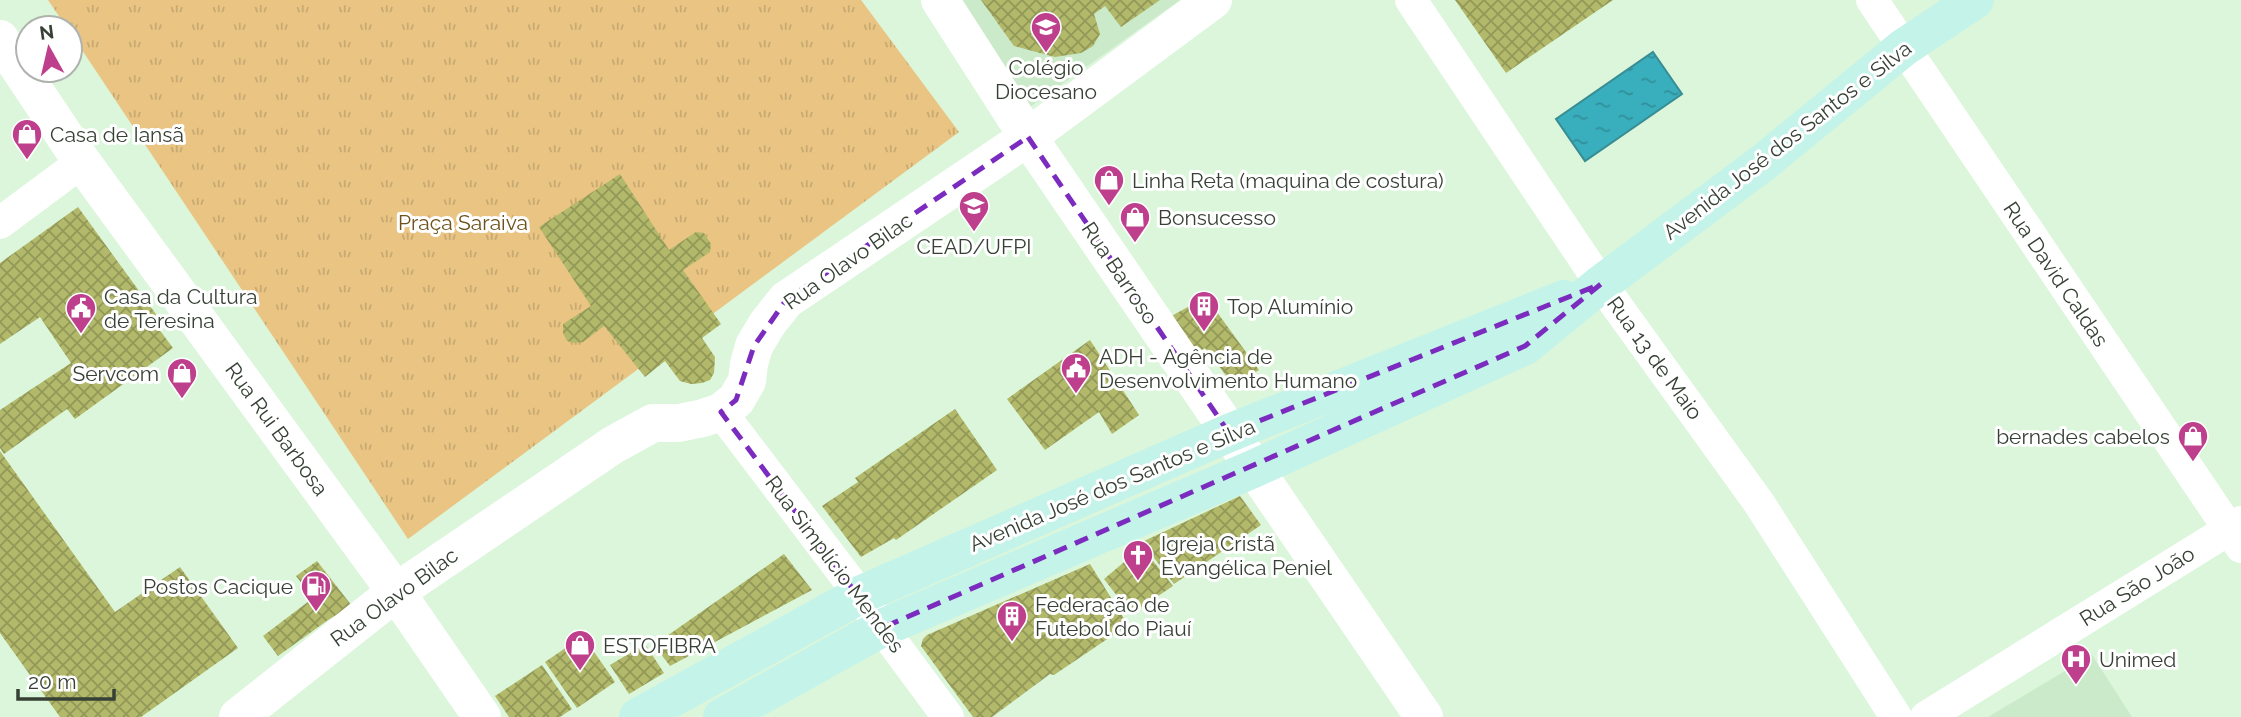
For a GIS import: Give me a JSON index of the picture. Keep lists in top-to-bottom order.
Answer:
{
  "streets": {
    "main road": ["Avenida José dos Santos e Silva"],
    "street": [
      "Rua Olavo Bilac",
      "Rua Barroso",
      "Rua David Caldas",
      "Rua 13 de Maio",
      "Rua Rui Barbosa",
      "Rua Simplício Mendes",
      "Rua São João"
    ]
  },
  "crossings": [
    ["Avenida José dos Santos e Silva", "Rua Barroso"],
    ["Avenida José dos Santos e Silva", "Rua David Caldas"],
    ["Avenida José dos Santos e Silva", "Rua 13 de Maio"],
    ["Avenida José dos Santos e Silva", "Rua Simplício Mendes"],
    ["Rua Olavo Bilac", "Rua Barroso"],
    ["Rua Olavo Bilac", "Rua Rui Barbosa"],
    ["Rua Olavo Bilac", "Rua Simplício Mendes"],
    ["Rua David Caldas", "Rua São João"]
  ],
  "parks": ["Praça Saraiva"],
  "places": {
    "school or university": ["Colégio Diocesano", "CEAD/UFPI"],
    "shop": [
      "Casa de Iansã",
      "Linha Reta (maquina de costura)",
      "Bonsucesso",
      "Servcom",
      "bernades cabelos",
      "ESTOFIBRA"
    ],
    "building": ["Top Alumínio", "Federação de Futebol do Piauí"],
    "public building": ["Casa da Cultura de Teresina", "ADH - Agência de Desenvolvimento Humano"],
    "church": ["Igreja Cristã Evangélica Peniel"],
    "fuel station": ["Postos Cacique"],
    "hospital": ["Unimed"]
  },
  "scale_bar": "20 m",
  "north": "top"
}
